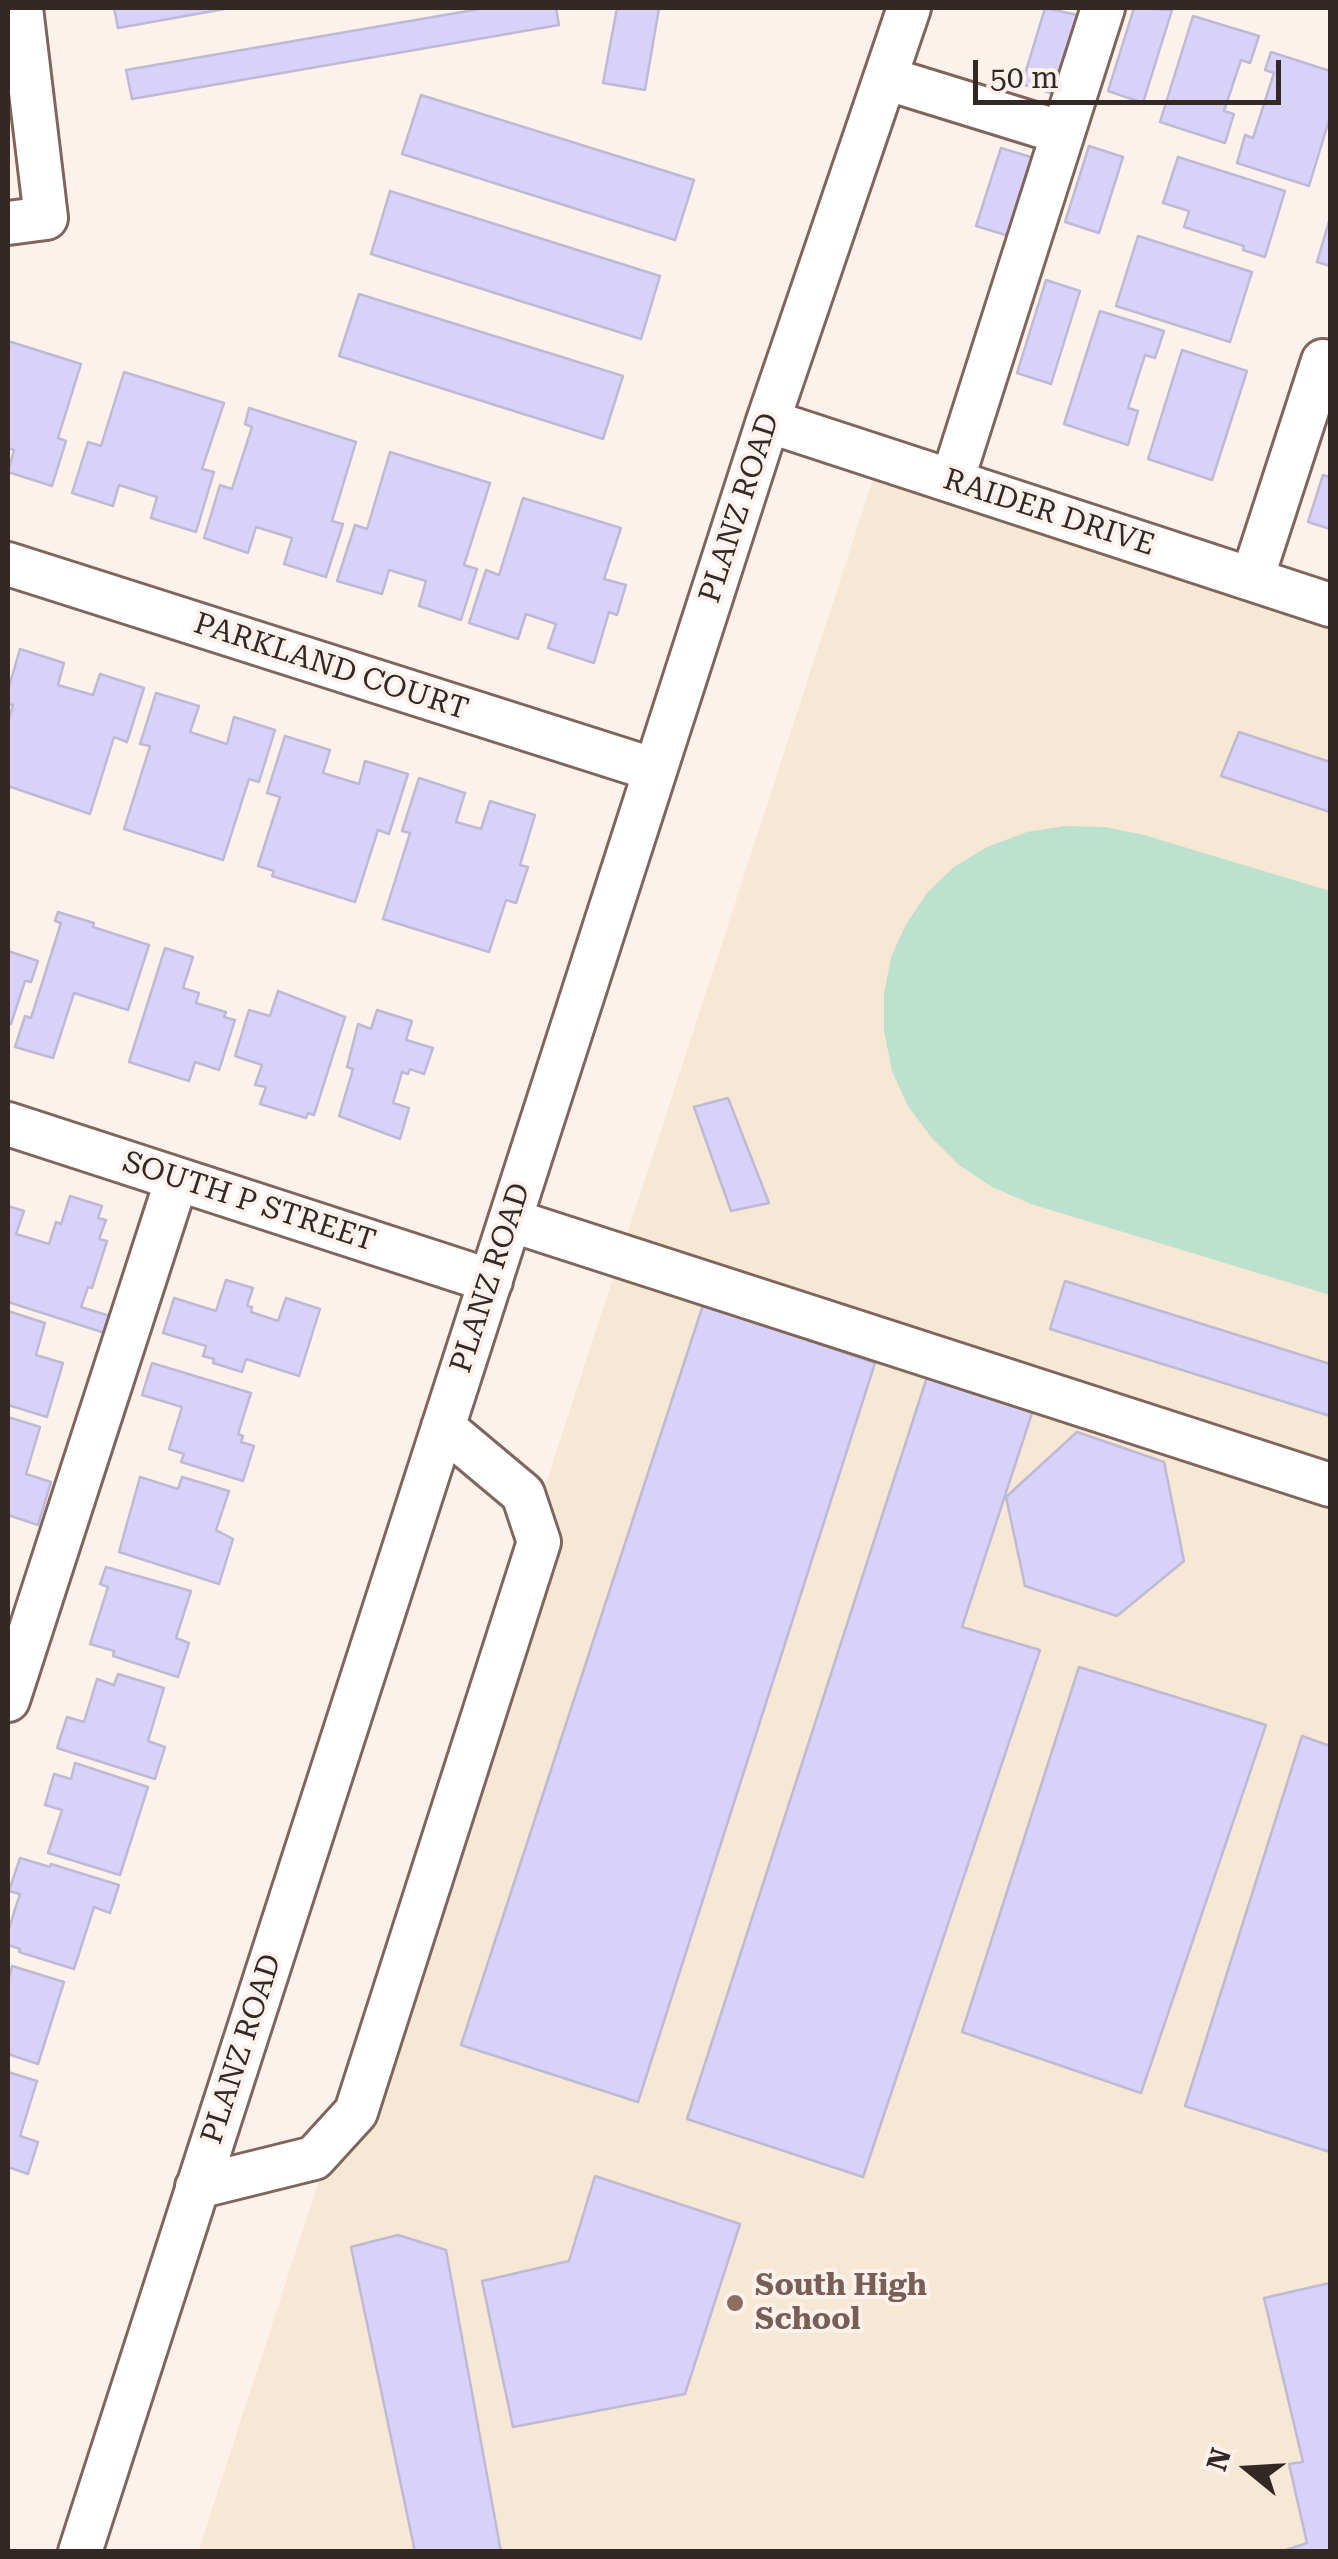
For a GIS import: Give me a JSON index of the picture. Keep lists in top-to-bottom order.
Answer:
{
  "streets": {
    "street": [
      "PLANZ ROAD",
      "RAIDER DRIVE",
      "PARKLAND COURT",
      "SOUTH P STREET"
    ]
  },
  "crossings": [
    ["PLANZ ROAD", "RAIDER DRIVE"],
    ["PLANZ ROAD", "PARKLAND COURT"],
    ["PLANZ ROAD", "SOUTH P STREET"]
  ],
  "places": ["South High School"],
  "scale_bar": "50 m",
  "north": "left"
}
